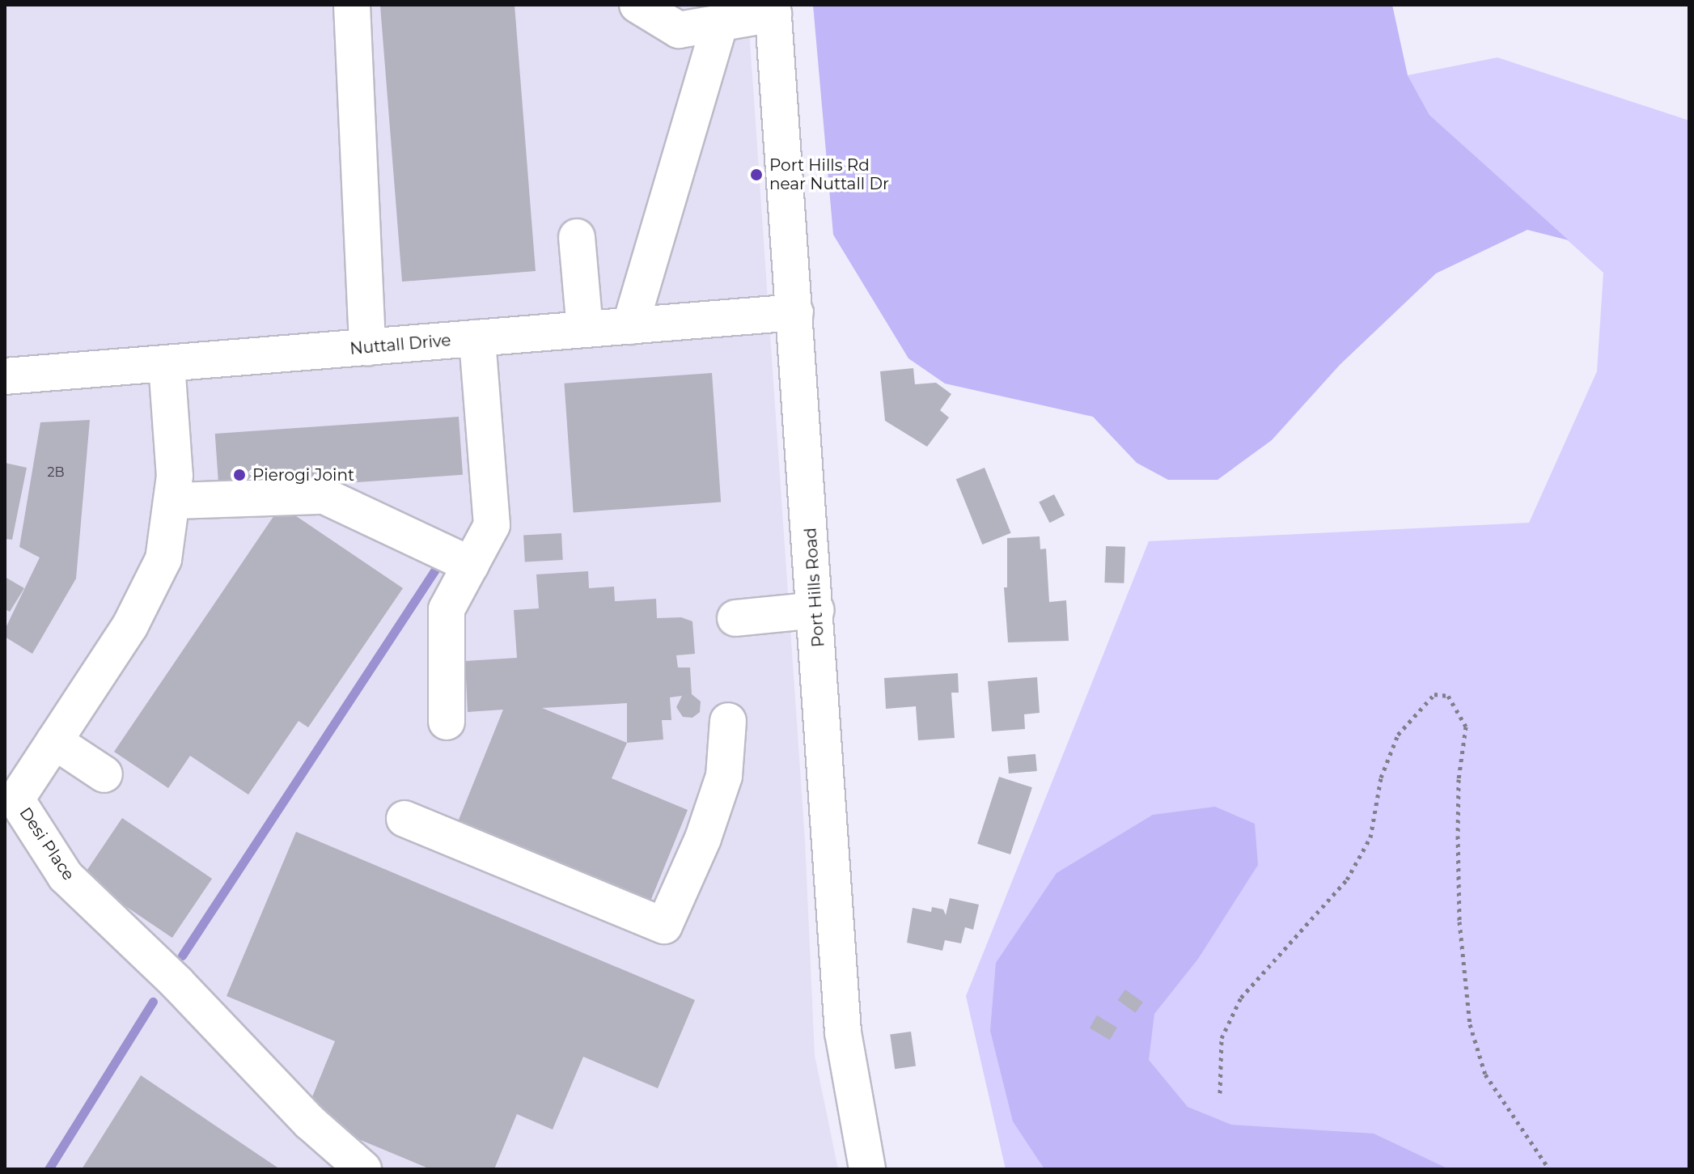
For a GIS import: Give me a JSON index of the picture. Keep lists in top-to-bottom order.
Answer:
{
  "streets": {
    "main road": ["Nuttall Drive", "Port Hills Road", "Desi Place"]
  },
  "crossings": [
    ["Nuttall Drive", "Port Hills Road"],
    ["Nuttall Drive", "Desi Place"]
  ],
  "places": ["Port Hills Rd near Nuttall Dr", "Pierogi Joint"],
  "house_numbers": ["2B"]
}
